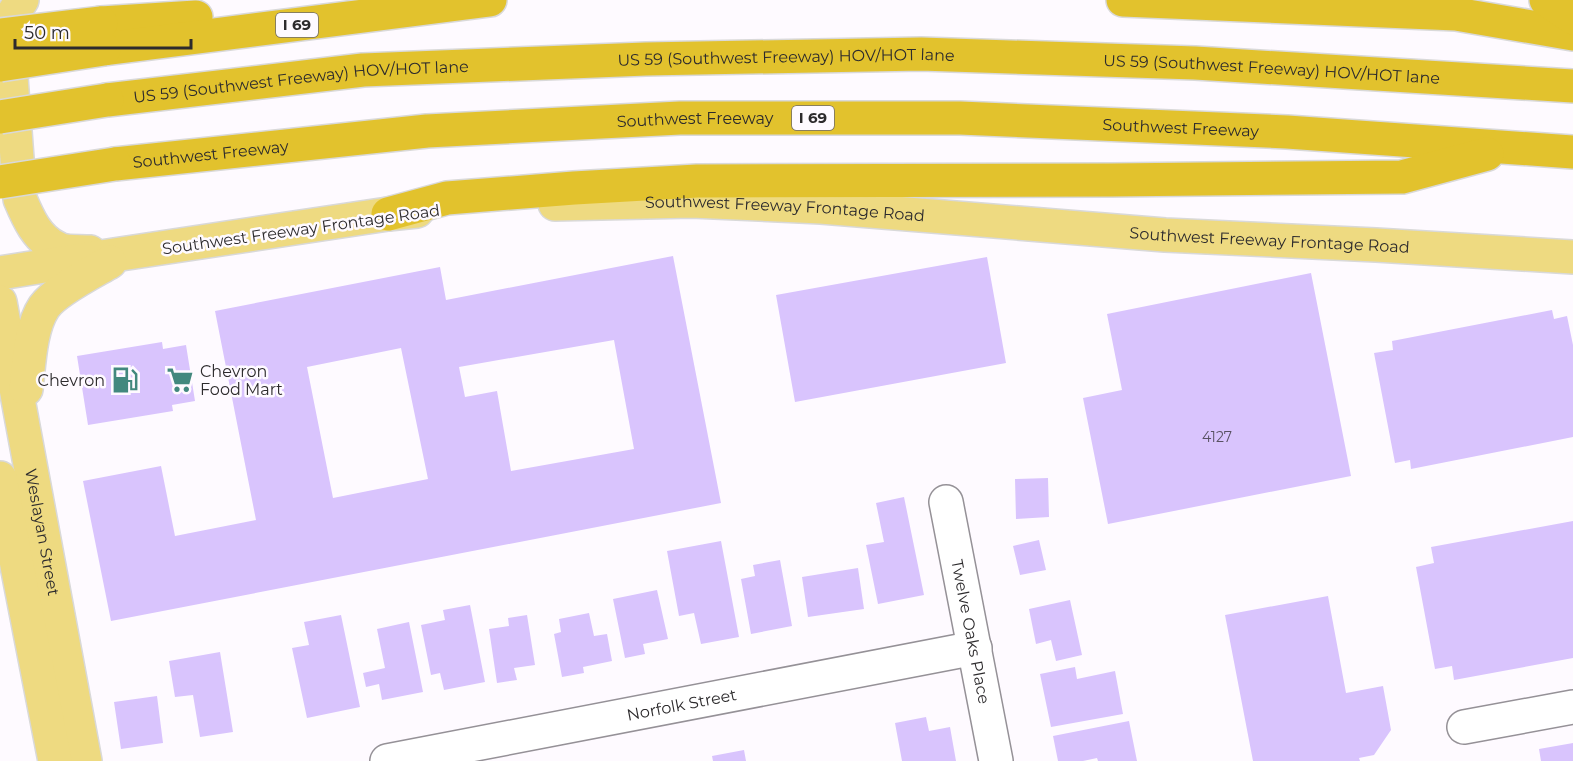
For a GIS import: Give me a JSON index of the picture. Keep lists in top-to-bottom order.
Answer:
{
  "streets": {
    "highway": ["I 69", "US 59 (Southwest Freeway) HOV/HOT lane", "Southwest Freeway"],
    "main road": ["Southwest Freeway Frontage Road", "Weslayan Street"],
    "street": ["Twelve Oaks Place", "Norfolk Street"]
  },
  "crossings": [
    ["Twelve Oaks Place", "Norfolk Street"]
  ],
  "places": {
    "fuel station": ["Chevron"],
    "supermarket": ["Chevron Food Mart"]
  },
  "house_numbers": ["4127"],
  "scale_bar": "50 m"
}
